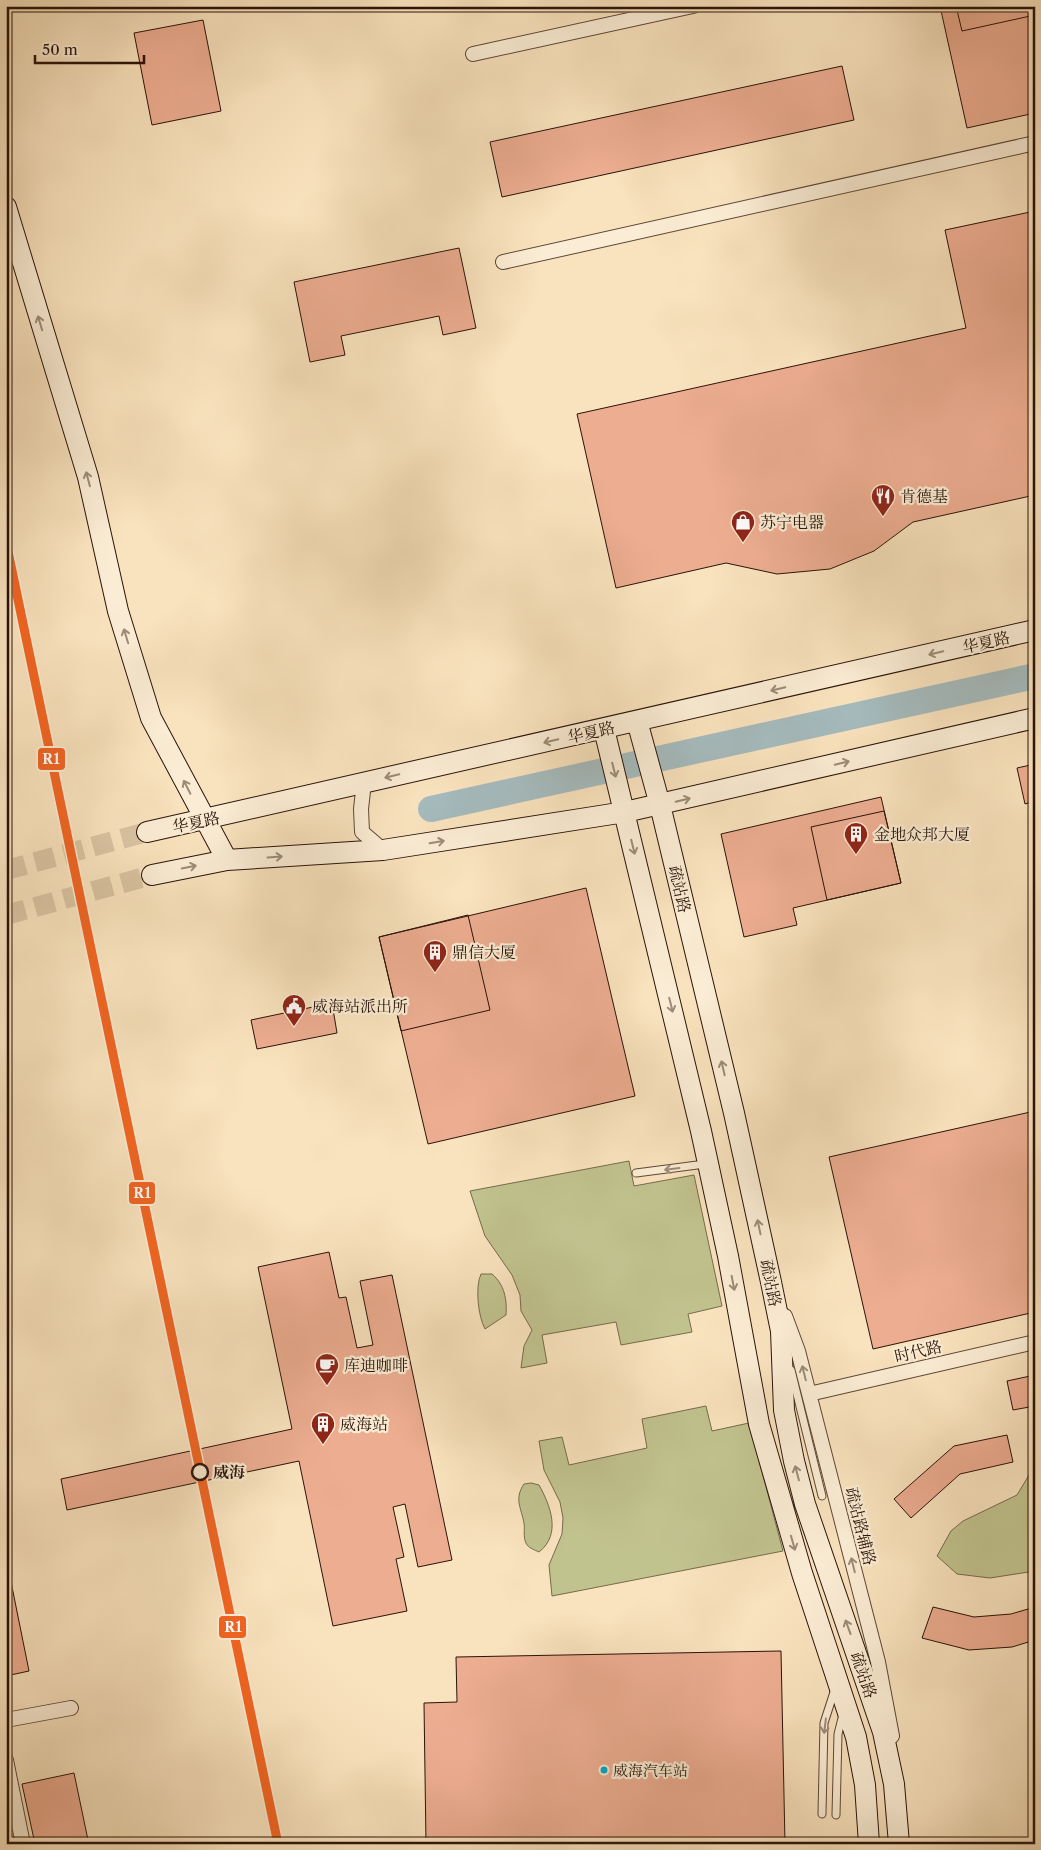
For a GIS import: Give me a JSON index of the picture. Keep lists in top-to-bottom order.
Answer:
{
  "streets": {
    "main road": ["华夏路", "疏站路"],
    "street": ["时代路", "疏站路辅路"]
  },
  "crossings": [
    ["华夏路", "疏站路"],
    ["疏站路", "疏站路辅路"],
    ["时代路", "疏站路辅路"]
  ],
  "one_way": ["疏站路辅路"],
  "places": {
    "restaurant": ["肯德基"],
    "shop": ["苏宁电器"],
    "building": ["金地众邦大厦", "鼎信大厦", "威海站"],
    "public building": ["威海站派出所"],
    "cafe": ["库迪咖啡"],
    "other": ["威海", "威海汽车站"]
  },
  "lines": ["transit line R1"],
  "scale_bar": "50 m"
}
